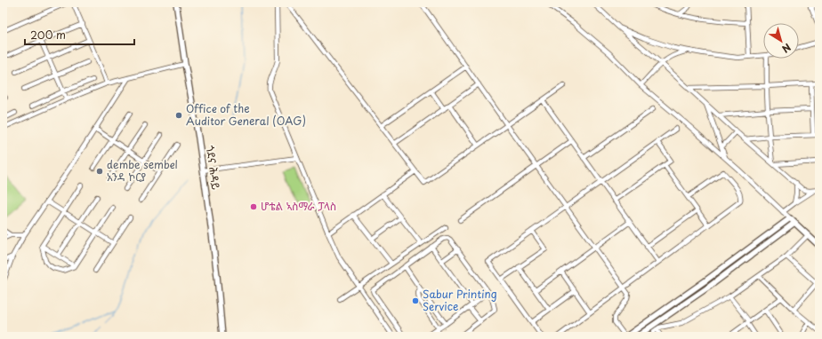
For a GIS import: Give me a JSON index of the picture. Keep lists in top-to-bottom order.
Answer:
{
  "streets": {
    "main road": ["ጎደና ሕዳይ"]
  },
  "places": [
    "Office of the Auditor General (OAG)",
    "dembe sembel አንዳ ኮርያ",
    "ሆቴል ኣስማራ ፓላስ",
    "Sabur Printing Service"
  ],
  "scale_bar": "200 m",
  "north": "bottom right"
}
